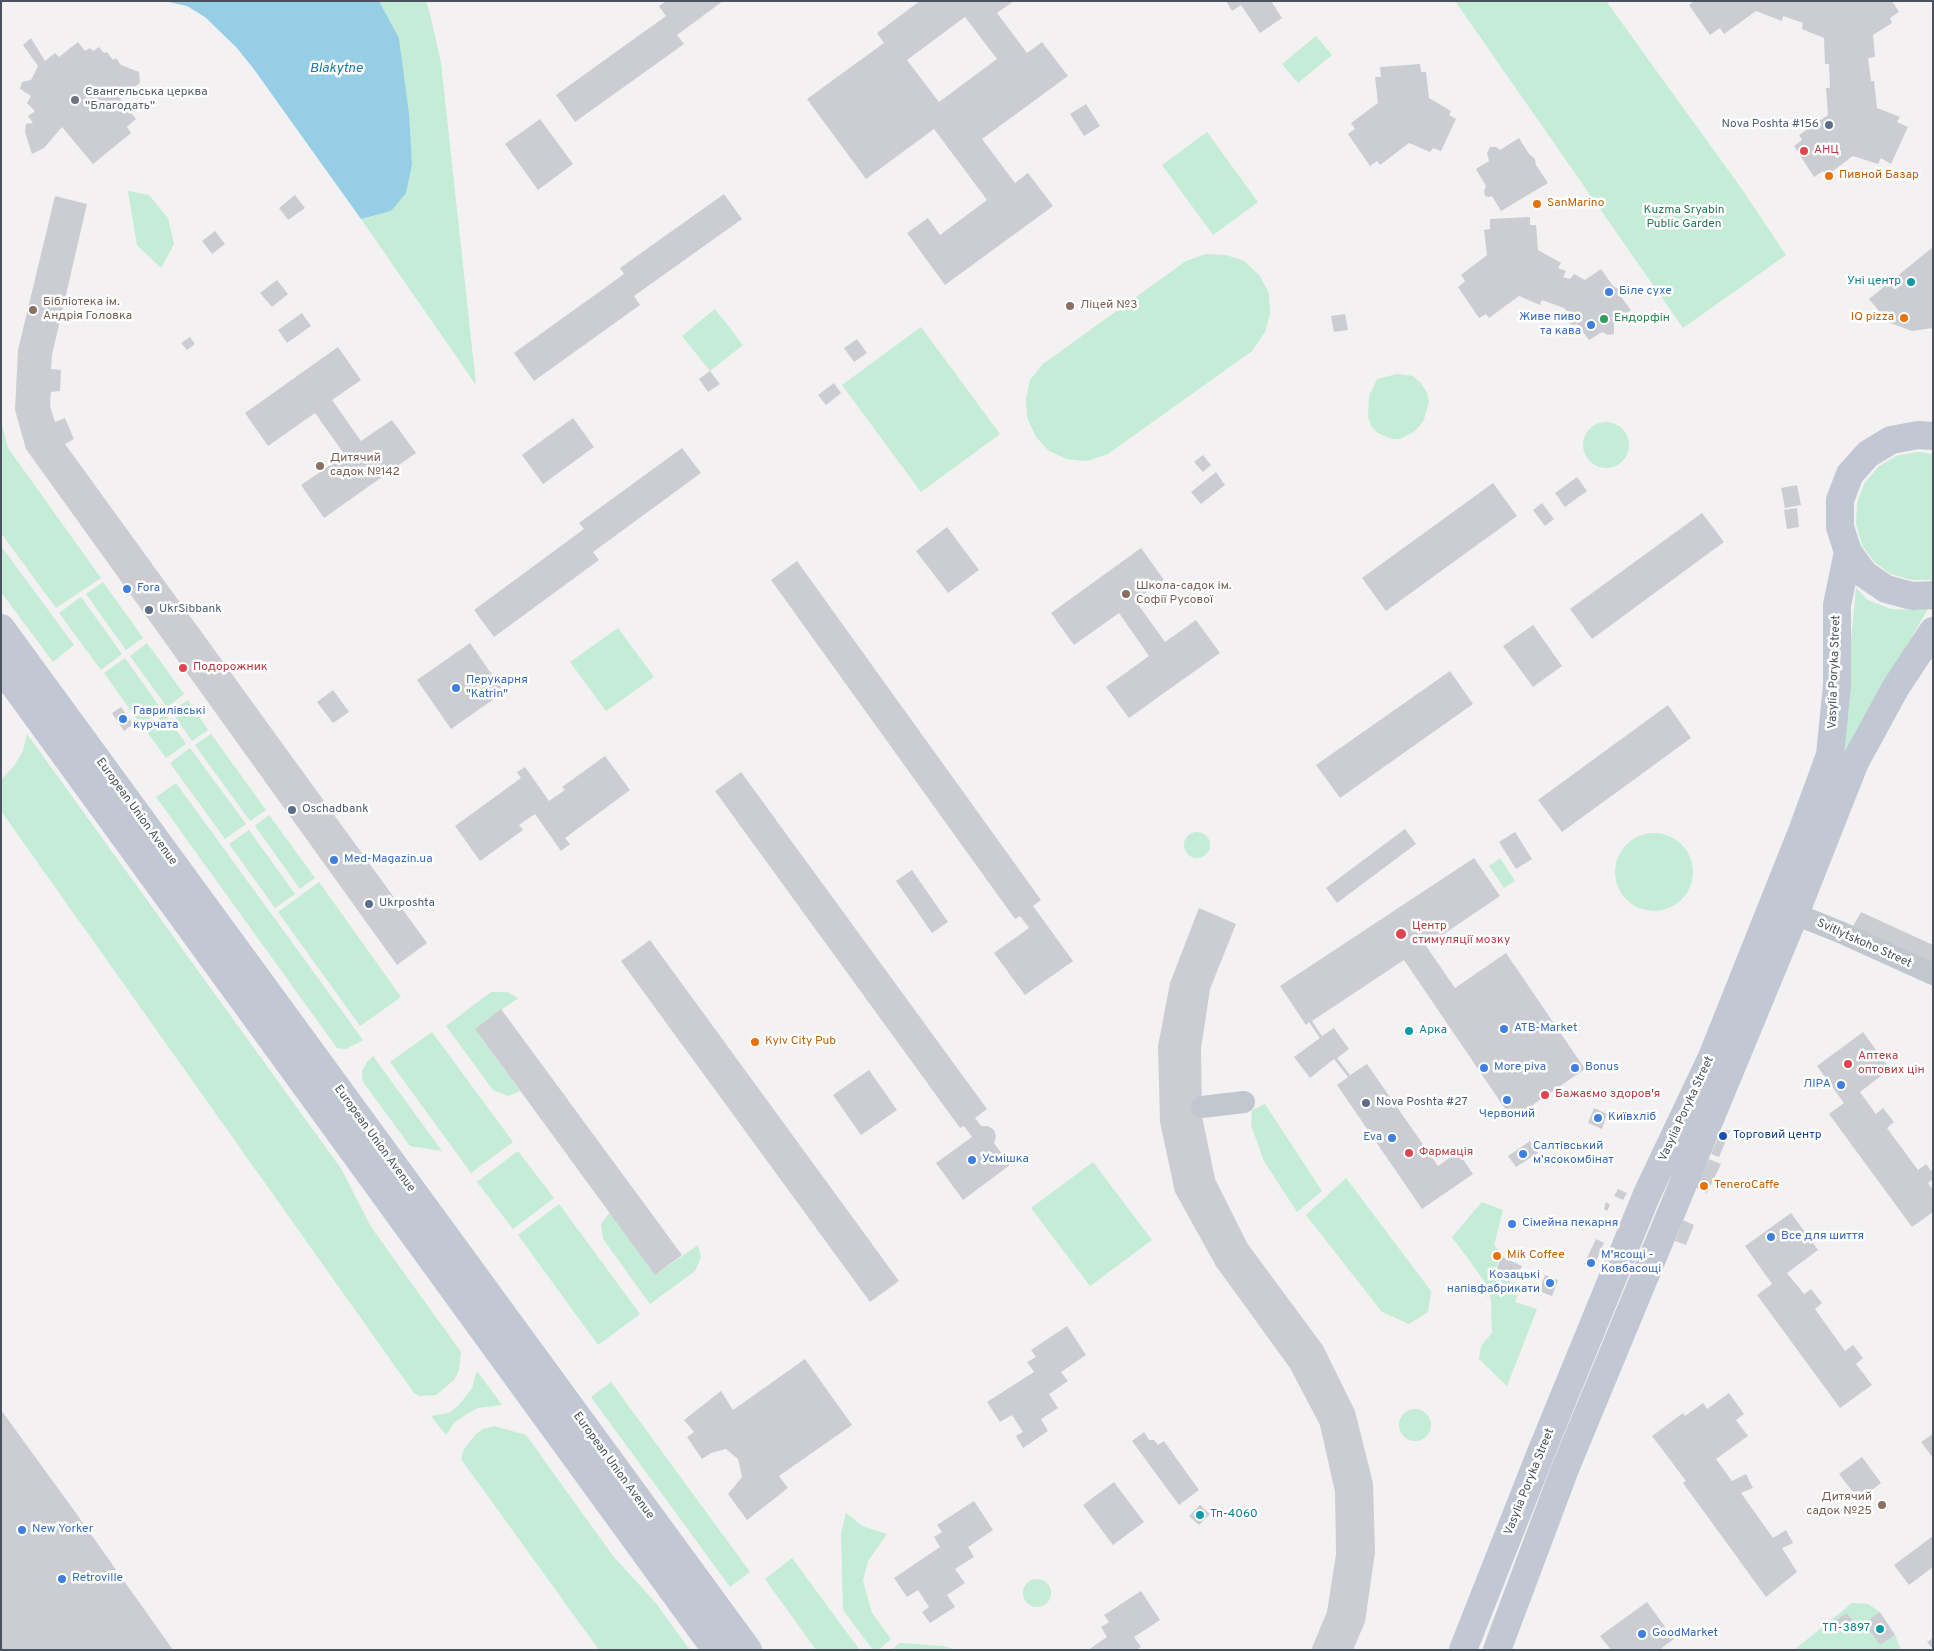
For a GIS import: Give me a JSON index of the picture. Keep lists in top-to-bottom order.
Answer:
{
  "streets": {
    "street": ["Vasylia Poryka Street", "European Union Avenue", "Svitlytskoho Street"]
  },
  "crossings": [
    ["Vasylia Poryka Street", "Svitlytskoho Street"]
  ],
  "water": ["Blakytne"],
  "parks": ["Kuzma Sryabin Public Garden"],
  "places": [
    "Євангельська церква ''Благодать''",
    "Nova Poshta #156",
    "АНЦ",
    "Пивной Базар",
    "SanMarino",
    "Уні центр",
    "Біле сухе",
    "Ліцей №3",
    "Бібліотека ім. Андрія Головка",
    "IQ pizza",
    "Ендорфін",
    "Живе пиво та кава",
    "Дитячий садок №142",
    "Fora",
    "Школа-садок ім. Софії Русової",
    "UkrSibbank",
    "Подорожник",
    "Перукарня \"Katrin\"",
    "Гаврилівські курчата",
    "Oschadbank",
    "Med-Magazin.ua",
    "Ukrposhta",
    "Центр стимуляції мозку",
    "ATB-Market",
    "Арка",
    "Kyiv City Pub",
    "Аптека оптових цін",
    "More piva",
    "Bonus",
    "ЛІРА",
    "Бажаємо здоров'я",
    "Червоний",
    "Nova Poshta #27",
    "Київхліб",
    "Торговий центр",
    "Eva",
    "Фармація",
    "Салтівський м’ясокомбінат",
    "Усмішка",
    "TeneroCaffe",
    "Сімейна пекарня",
    "Все для шиття",
    "Mik Coffee",
    "М'ясощі - Ковбасощі",
    "Козацькі напівфабрикати",
    "Дитячий садок №25",
    "Тп-4060",
    "New Yorker",
    "Retroville",
    "ТП-3897",
    "GoodMarket"
  ]
}
